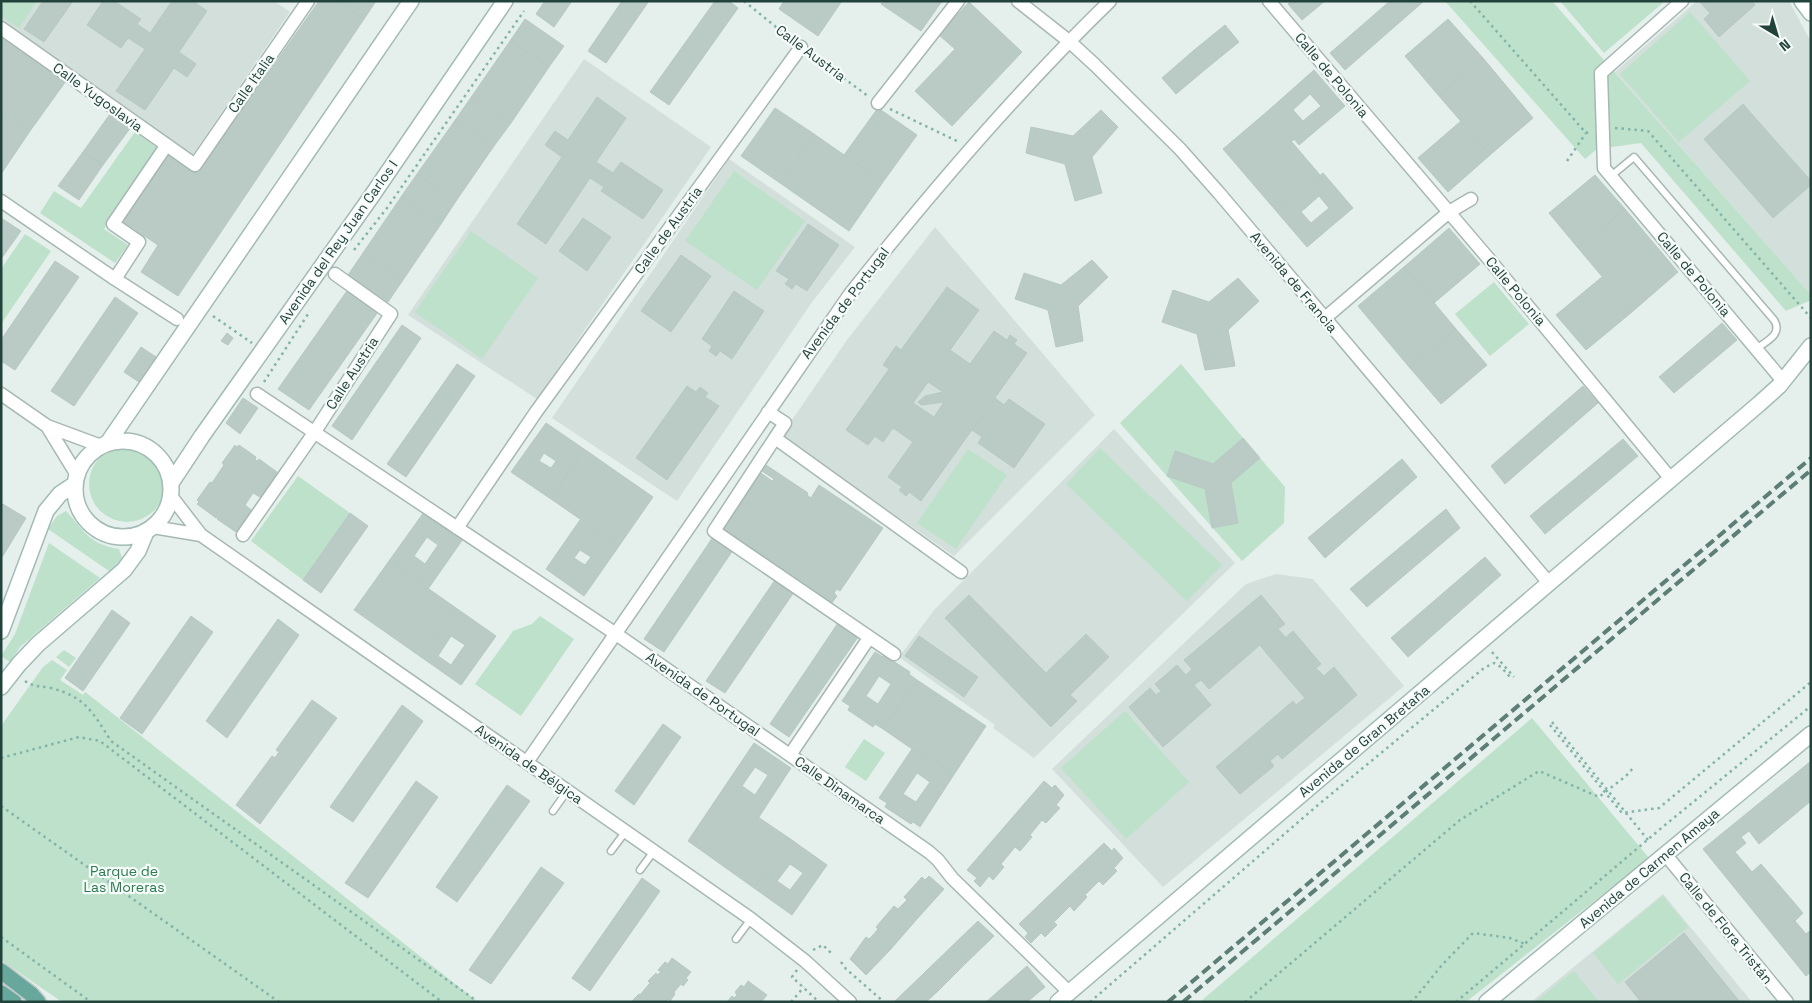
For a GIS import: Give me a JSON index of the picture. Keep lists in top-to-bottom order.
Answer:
{
  "streets": {
    "main road": ["Avenida del Rey Juan Carlos I", "Avenida de Gran Bretaña", "Avenida de Carmen Amaya"],
    "street": [
      "Calle Austria",
      "Calle de Polonia",
      "Calle Italia",
      "Calle Yugoslavia",
      "Calle de Austria",
      "Avenida de Francia",
      "Calle Polonia",
      "Avenida de Portugal",
      "Avenida de Bélgica",
      "Calle Dinamarca",
      "Calle de Flora Tristán"
    ]
  },
  "crossings": [
    ["Calle Austria", "Calle de Austria"],
    ["Calle Austria", "Avenida de Portugal"],
    ["Calle de Polonia", "Calle Polonia"],
    ["Calle de Polonia", "Avenida de Gran Bretaña"],
    ["Calle Italia", "Calle Yugoslavia"],
    ["Avenida de Francia", "Avenida de Portugal"],
    ["Avenida de Francia", "Avenida de Gran Bretaña"],
    ["Calle Polonia", "Avenida de Gran Bretaña"],
    ["Avenida de Portugal", "Avenida de Bélgica"],
    ["Avenida de Portugal", "Calle Dinamarca"],
    ["Avenida de Gran Bretaña", "Calle Dinamarca"],
    ["Avenida de Carmen Amaya", "Calle de Flora Tristán"]
  ],
  "parks": ["Parque de Las Moreras"],
  "north": "bottom right"
}
